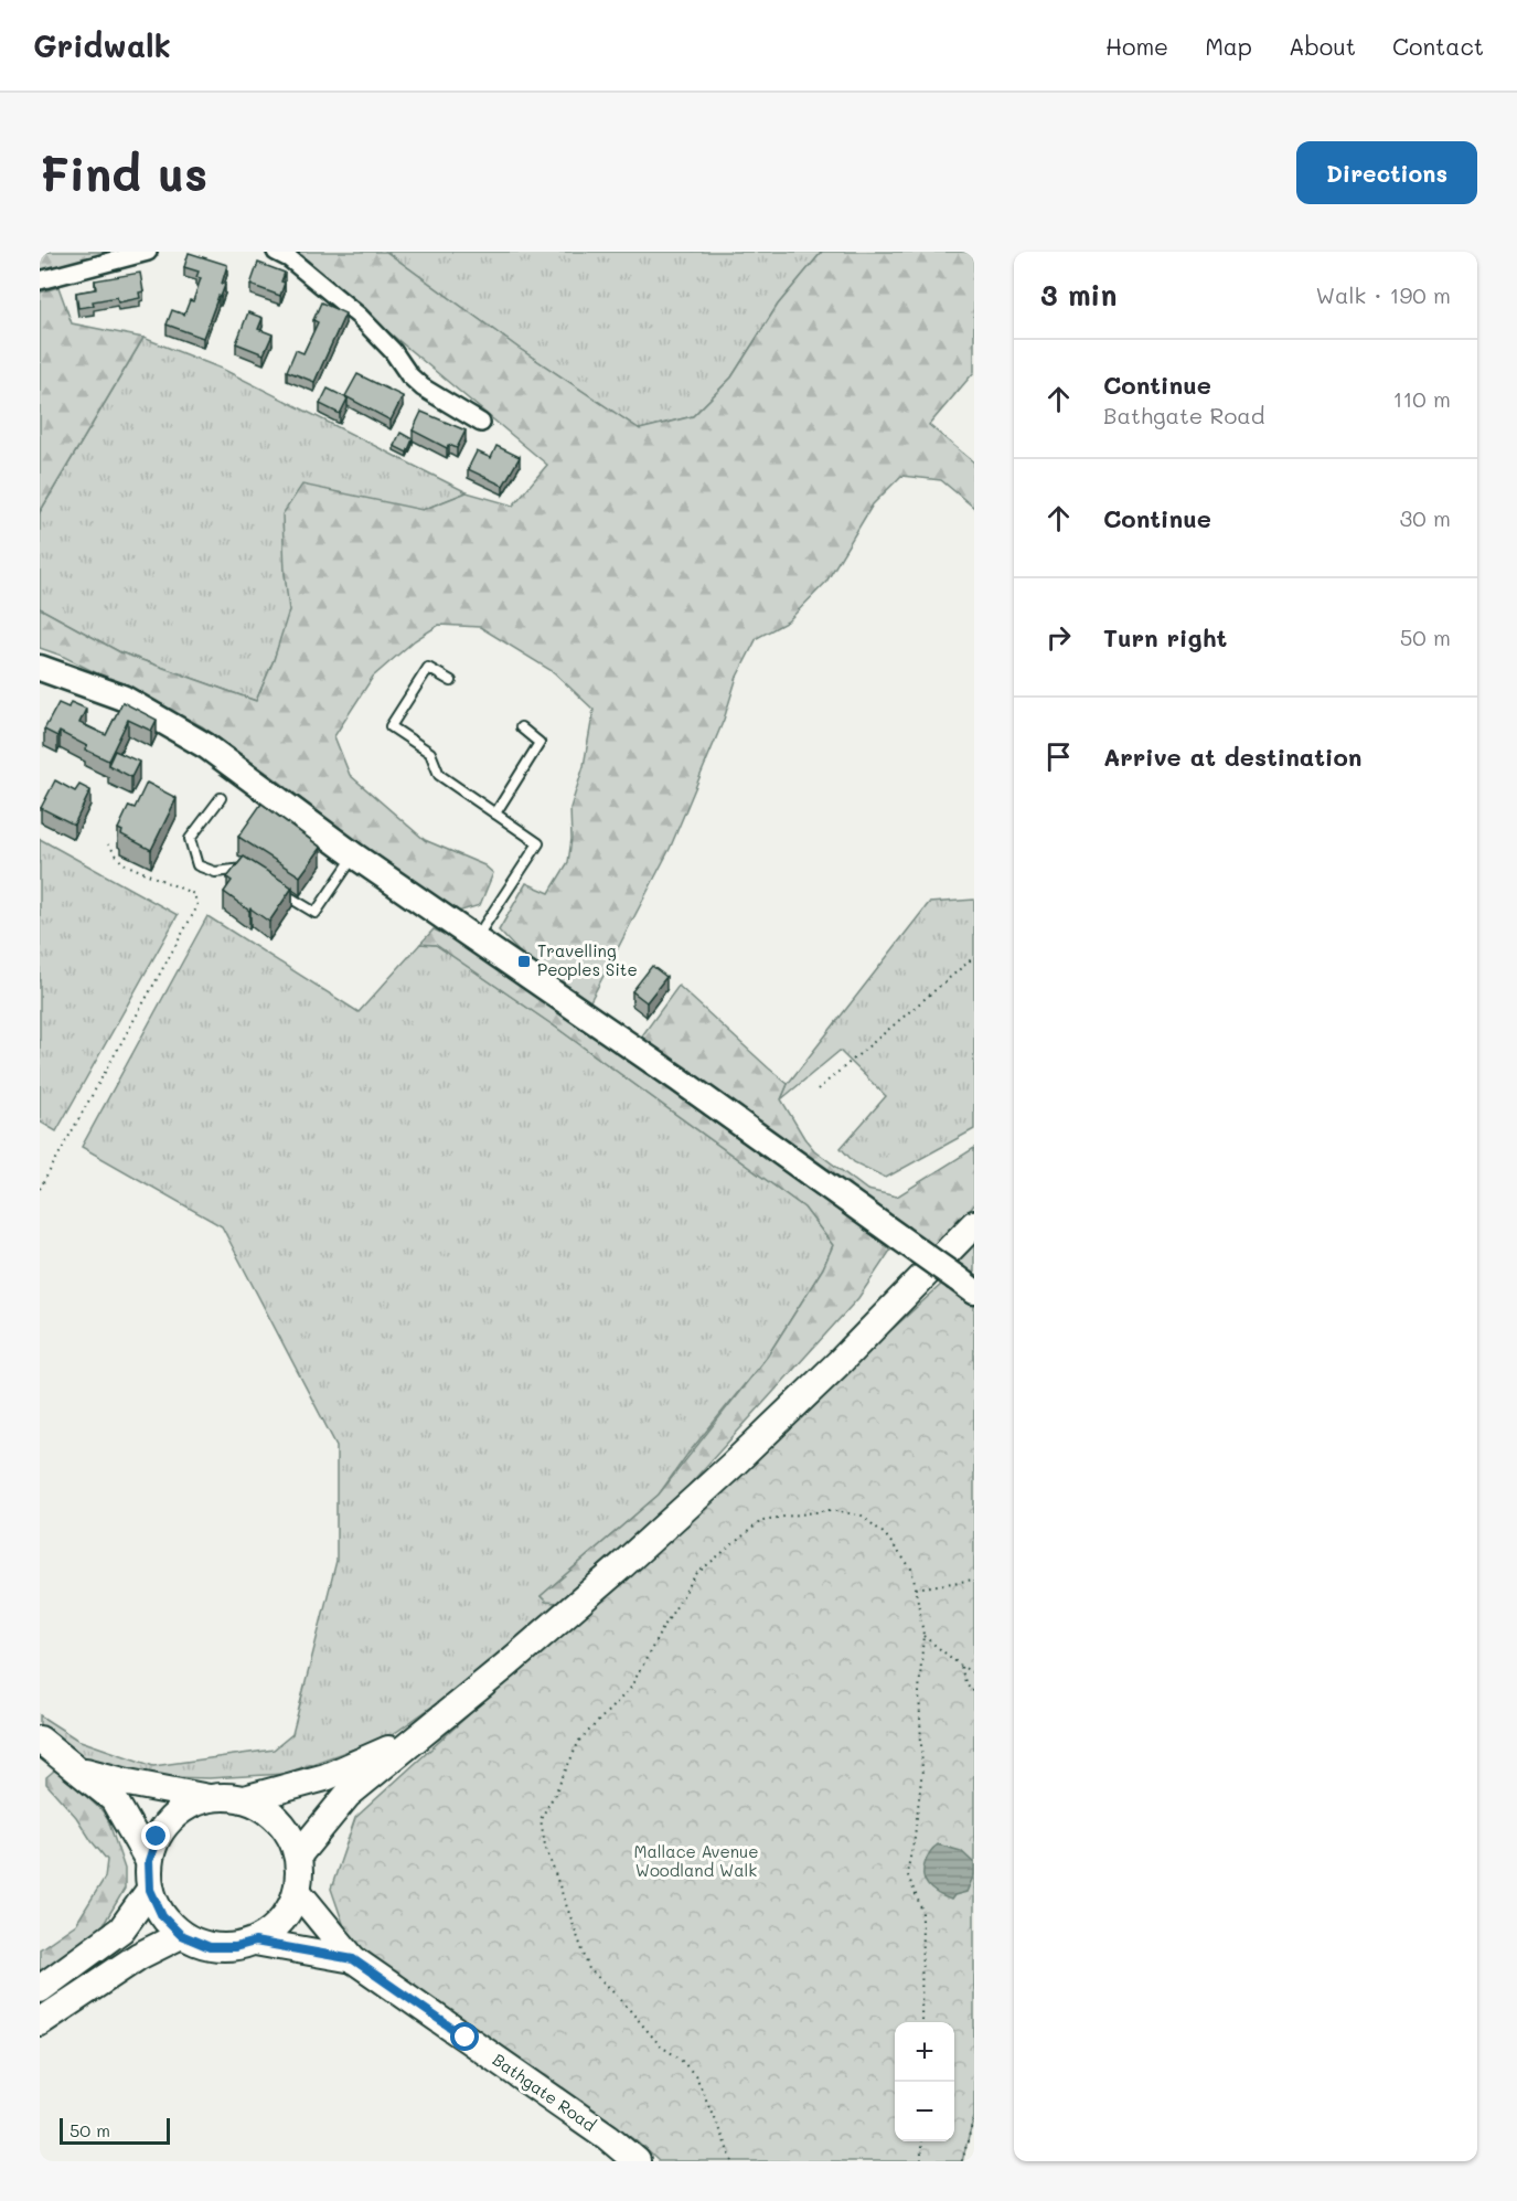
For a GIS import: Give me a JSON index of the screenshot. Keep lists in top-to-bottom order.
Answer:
{
  "streets": {
    "main road": ["Bathgate Road"]
  },
  "parks": ["Mallace Avenue Woodland Walk"],
  "places": {
    "transit": ["Travelling Peoples Site"]
  },
  "scale_bar": "50 m",
  "page": {
    "header": "Gridwalk",
    "nav": [
      "Home",
      "Map",
      "About",
      "Contact"
    ],
    "buttons": "Directions",
    "title": "Find us",
    "heading": ["3 min", "Walk · 190 m"],
    "list": [
      ["Continue", "Bathgate Road", "110 m"],
      ["Continue", "30 m"],
      ["Turn right", "50 m"],
      "Arrive at destination"
    ],
    "map_buttons": ["+", "−"],
    "scale": "50 m"
  }
}
